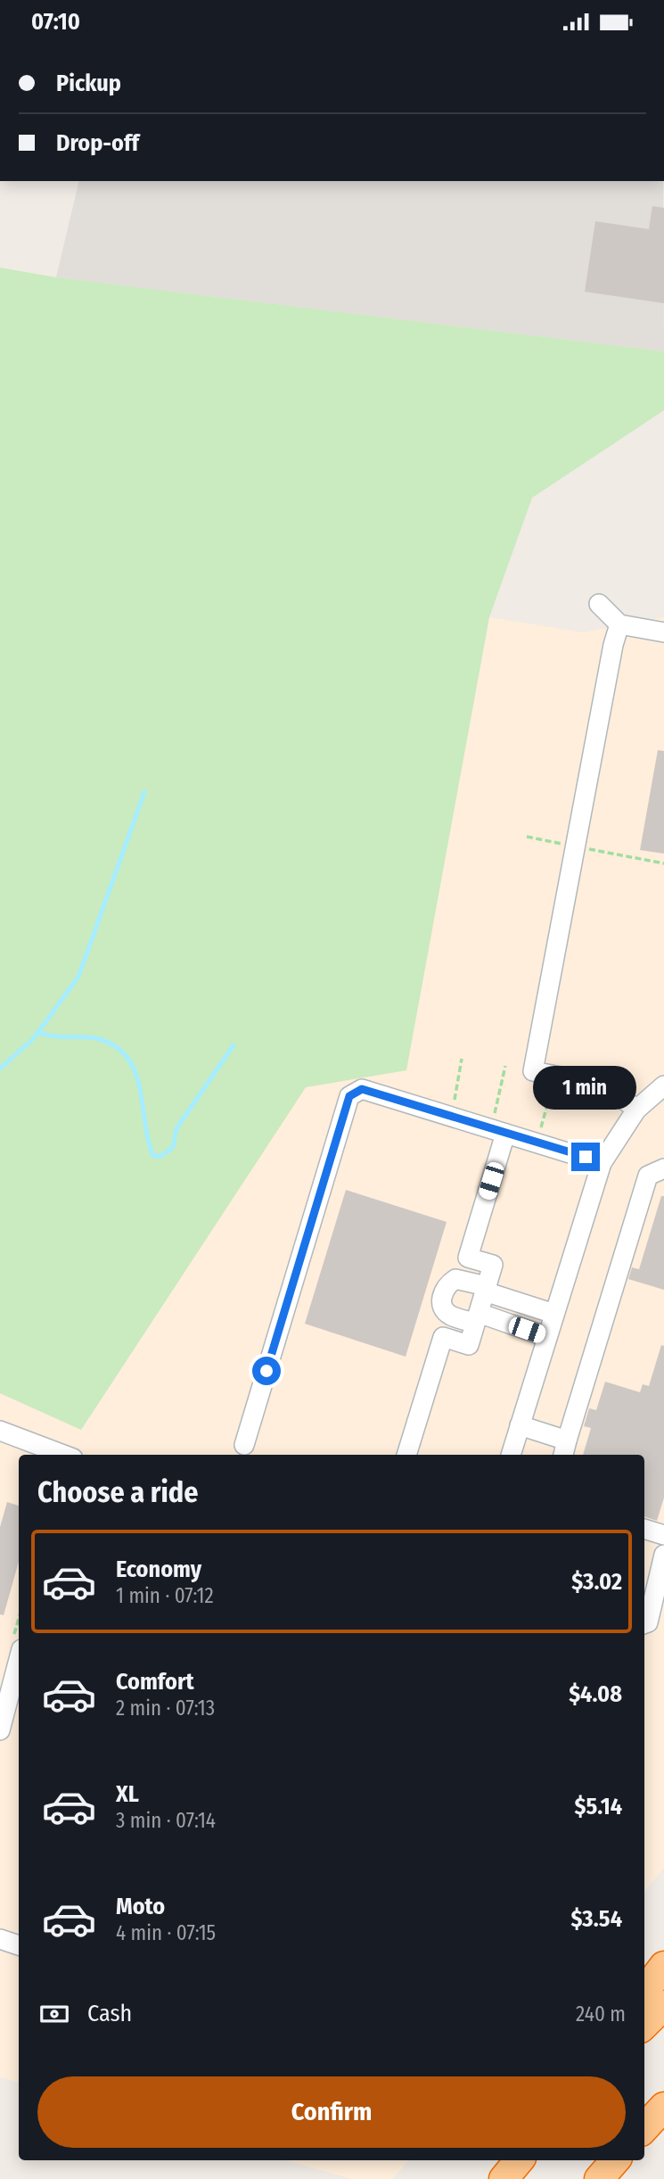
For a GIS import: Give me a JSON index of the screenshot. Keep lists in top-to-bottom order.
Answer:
{
  "page": {
    "status": "07:10",
    "banner": ["Pickup", "Drop-off"],
    "bubble": "1 min",
    "heading": "Choose a ride",
    "list": [
      {
        "name": "Economy",
        "note": "1 min · 07:12",
        "value": "$3.02"
      },
      {
        "name": "Comfort",
        "note": "2 min · 07:13",
        "value": "$4.08"
      },
      {
        "name": "XL",
        "note": "3 min · 07:14",
        "value": "$5.14"
      },
      {
        "name": "Moto",
        "note": "4 min · 07:15",
        "value": "$3.54"
      }
    ],
    "pay": ["Cash", "240 m"],
    "buttons": "Confirm"
  }
}
